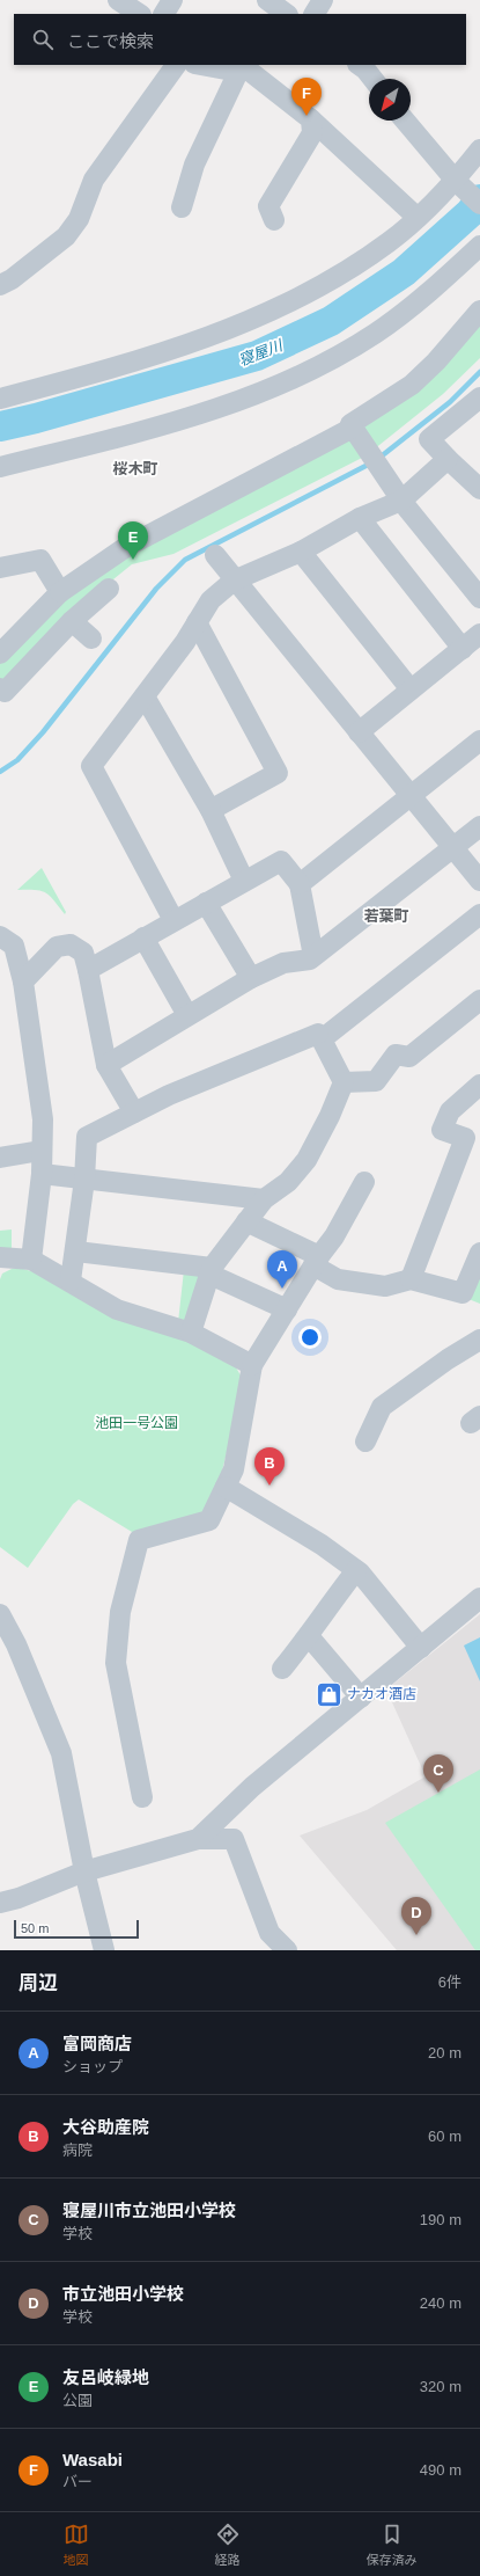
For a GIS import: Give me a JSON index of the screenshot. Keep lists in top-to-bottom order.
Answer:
{
  "districts": ["桜木町", "若葉町"],
  "water": ["寝屋川"],
  "parks": ["池田一号公園"],
  "places": {
    "shop": ["ナカオ酒店"]
  },
  "scale_bar": "50 m",
  "north": "bottom left",
  "page": {
    "search": "ここで検索",
    "pins": [
      "F",
      "E",
      "A",
      "B",
      "C",
      "D"
    ],
    "scale": "50 m",
    "heading": ["周辺", "6件"],
    "list": [
      {
        "mark": "A",
        "name": "富岡商店",
        "note": "ショップ",
        "value": "20 m"
      },
      {
        "mark": "B",
        "name": "大谷助産院",
        "note": "病院",
        "value": "60 m"
      },
      {
        "mark": "C",
        "name": "寝屋川市立池田小学校",
        "note": "学校",
        "value": "190 m"
      },
      {
        "mark": "D",
        "name": "市立池田小学校",
        "note": "学校",
        "value": "240 m"
      },
      {
        "mark": "E",
        "name": "友呂岐緑地",
        "note": "公園",
        "value": "320 m"
      },
      {
        "mark": "F",
        "name": "Wasabi",
        "note": "バー",
        "value": "490 m"
      }
    ],
    "nav": ["地図", "経路", "保存済み"]
  }
}
